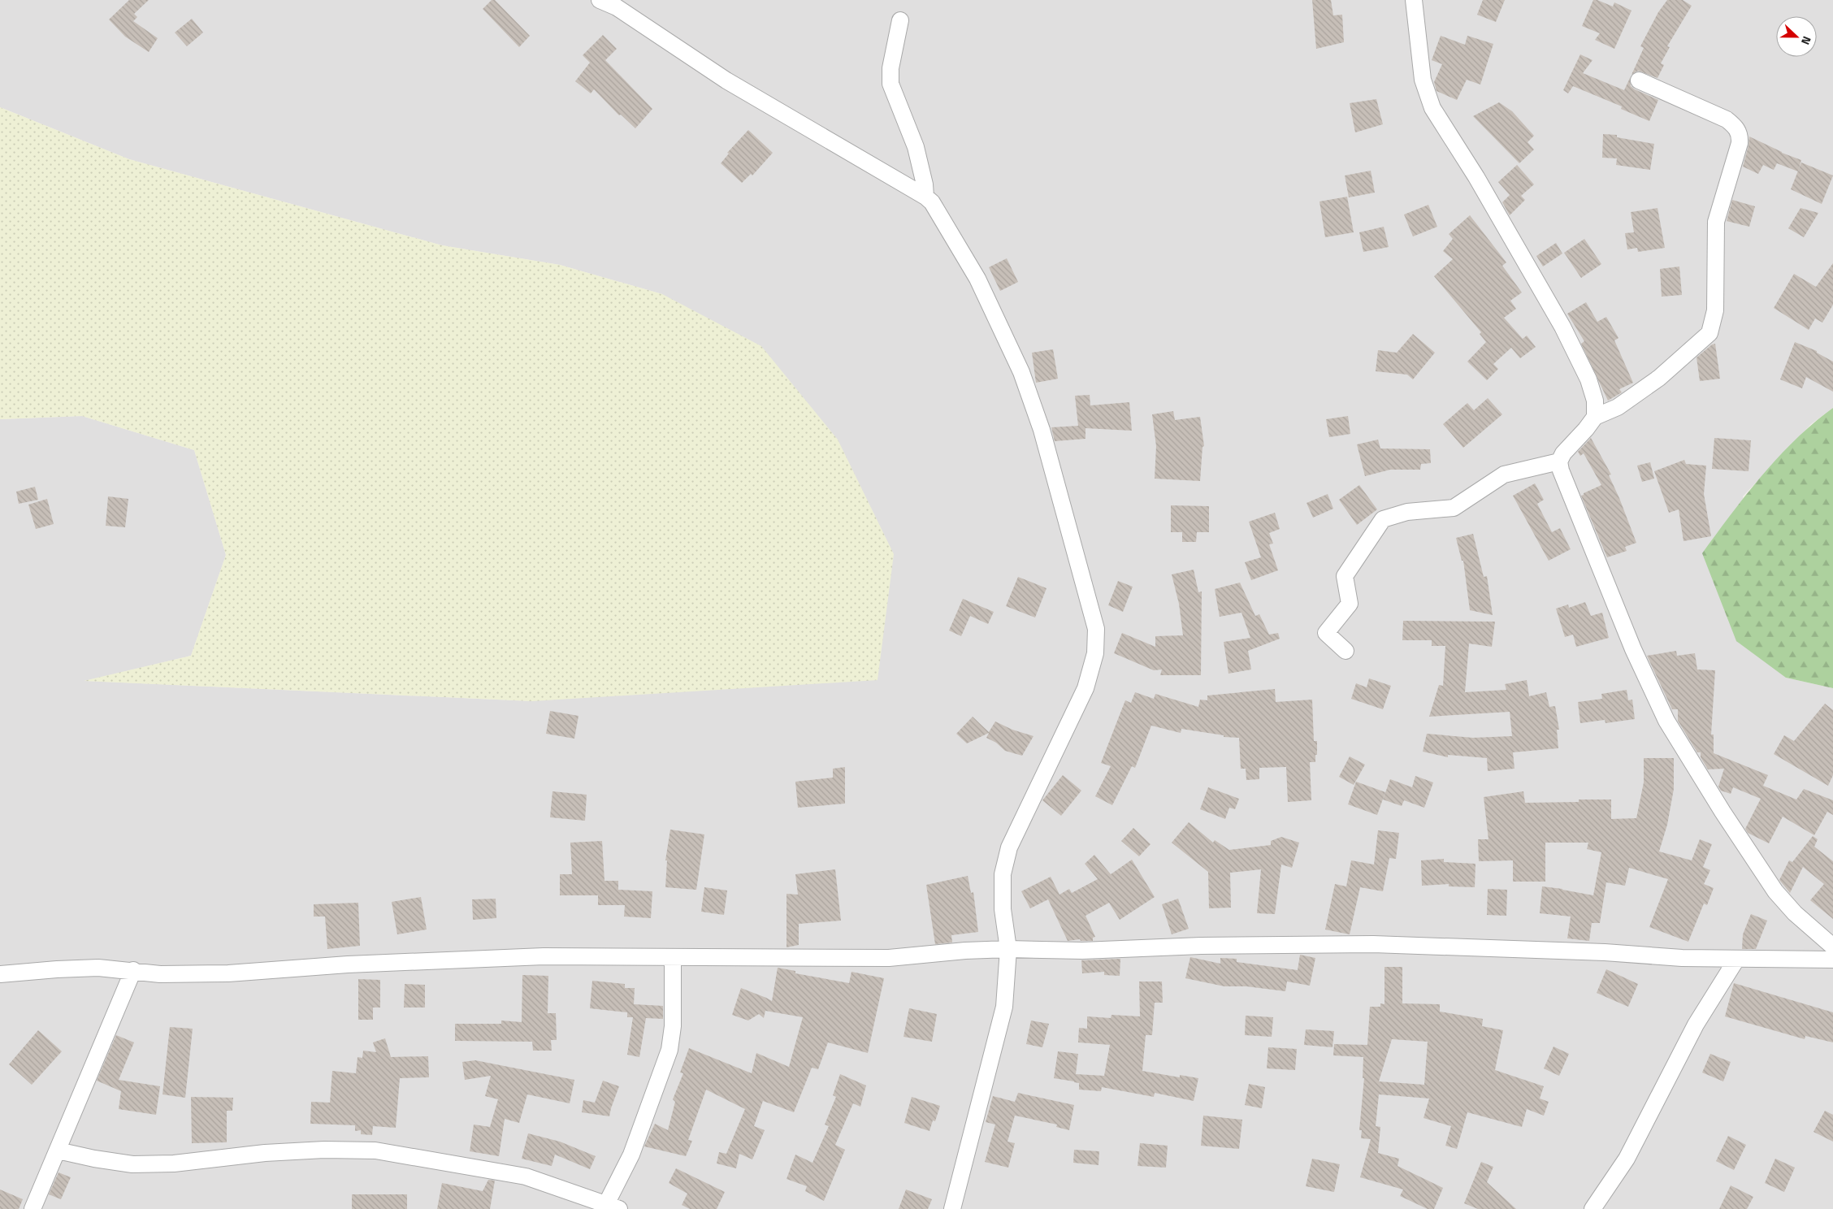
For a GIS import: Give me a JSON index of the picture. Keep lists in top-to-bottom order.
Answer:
{
  "north": "right"
}
